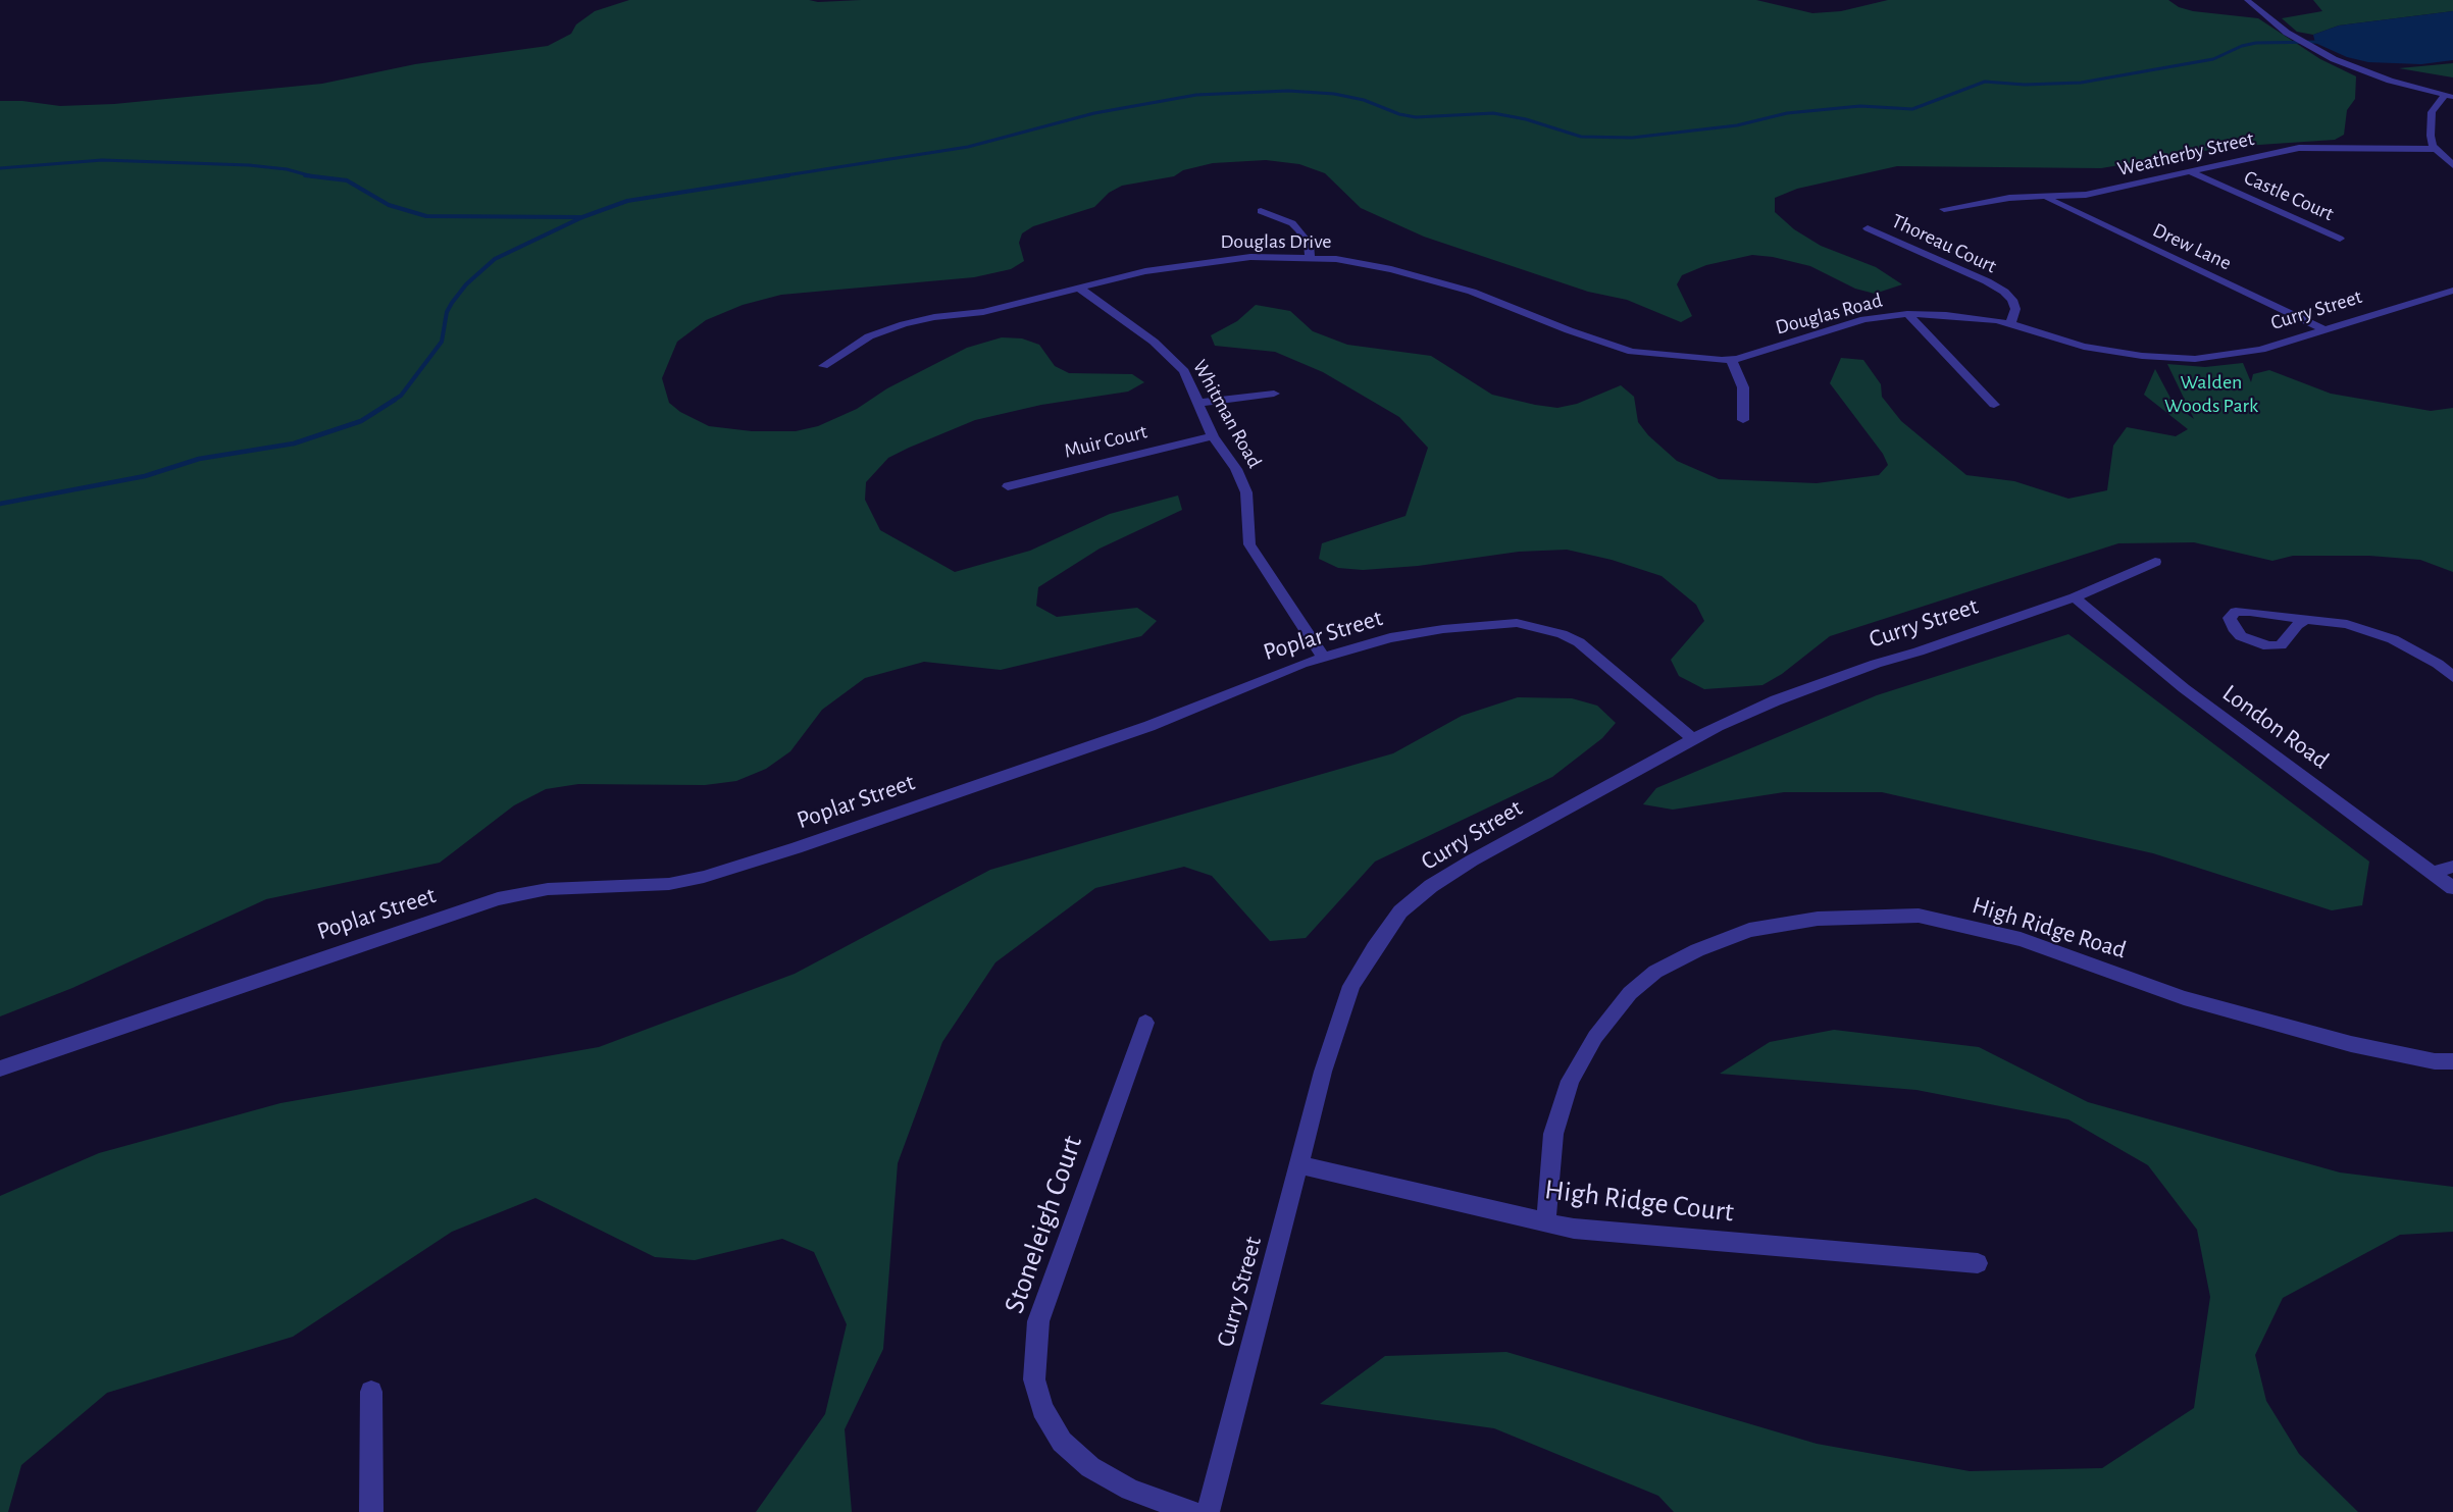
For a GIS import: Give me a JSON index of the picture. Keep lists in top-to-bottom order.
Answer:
{
  "streets": {
    "street": [
      "Weatherby Street",
      "Castle Court",
      "Douglas Drive",
      "Thoreau Court",
      "Drew Lane",
      "Curry Street",
      "Douglas Road",
      "Whitman Road",
      "Muir Court",
      "Poplar Street",
      "London Road",
      "High Ridge Road",
      "High Ridge Court",
      "Stoneleigh Court"
    ]
  },
  "crossings": [
    ["Weatherby Street", "Castle Court"],
    ["Weatherby Street", "Drew Lane"],
    ["Douglas Drive", "Douglas Road"],
    ["Douglas Drive", "Whitman Road"],
    ["Thoreau Court", "Curry Street"],
    ["Thoreau Court", "Douglas Road"],
    ["Drew Lane", "Curry Street"],
    ["Curry Street", "Douglas Road"],
    ["Curry Street", "Poplar Street"],
    ["Curry Street", "London Road"],
    ["Curry Street", "High Ridge Court"],
    ["Whitman Road", "Muir Court"],
    ["Whitman Road", "Poplar Street"],
    ["High Ridge Road", "High Ridge Court"]
  ],
  "parks": ["Walden Woods Park"]
}
